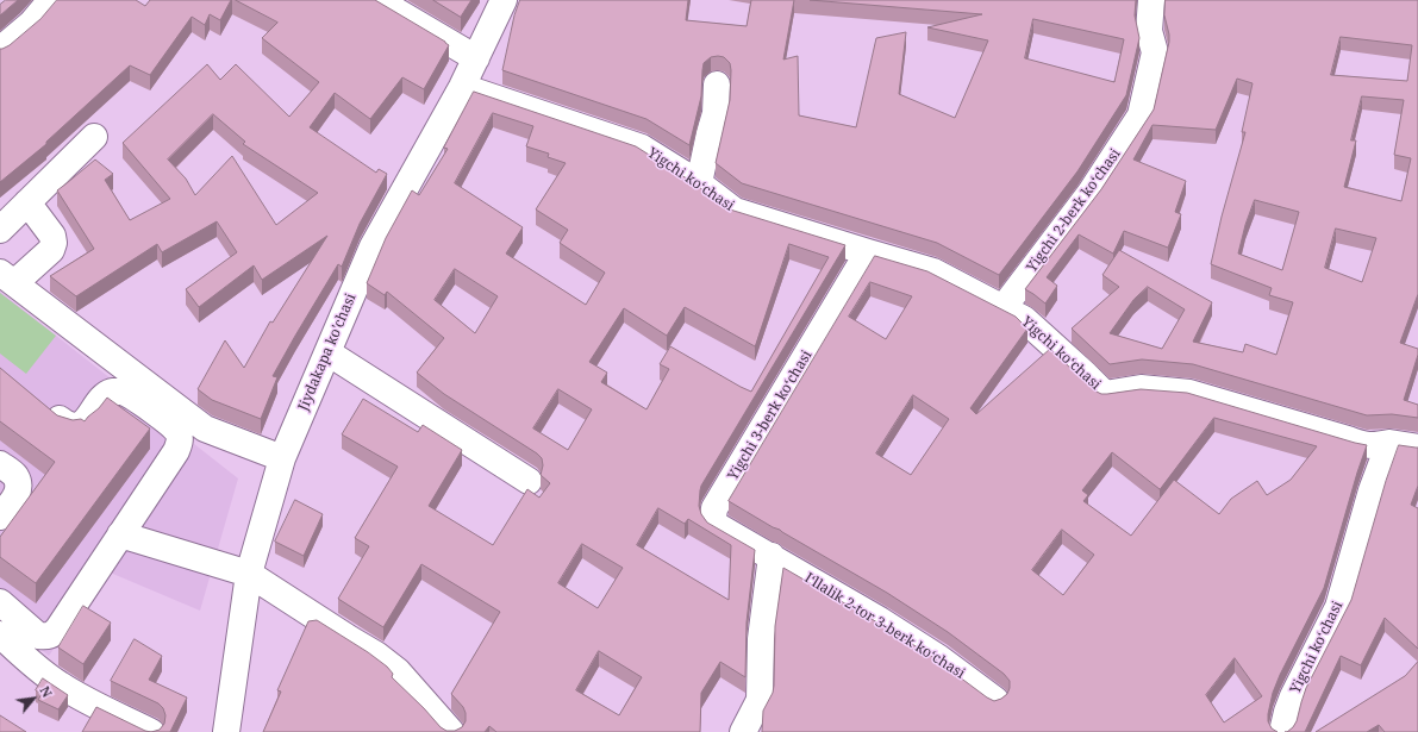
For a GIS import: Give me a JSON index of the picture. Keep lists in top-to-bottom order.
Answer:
{
  "streets": {
    "street": [
      "Yigchi koʻchasi",
      "Yigchi 2-berk koʻchasi",
      "Jiydakapa ko'chasi",
      "Yigchi 3-berk koʻchasi",
      "Iʻllalik 2-tor 3-berk koʻchasi"
    ]
  },
  "crossings": [
    ["Yigchi koʻchasi", "Yigchi 2-berk koʻchasi"],
    ["Yigchi koʻchasi", "Jiydakapa ko'chasi"],
    ["Yigchi koʻchasi", "Yigchi 3-berk koʻchasi"],
    ["Yigchi 3-berk koʻchasi", "Iʻllalik 2-tor 3-berk koʻchasi"]
  ],
  "north": "top right"
}
